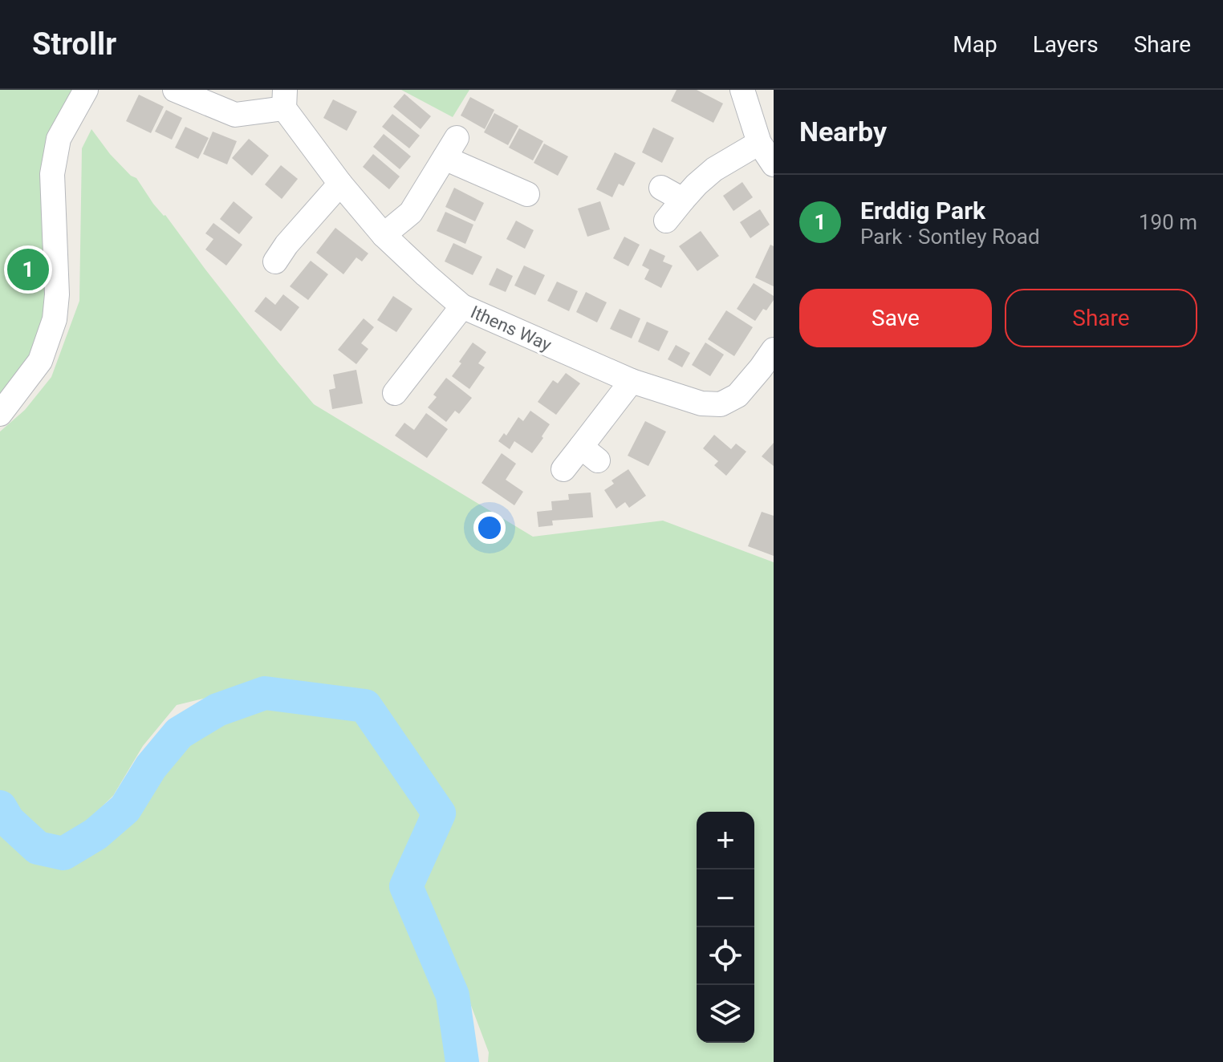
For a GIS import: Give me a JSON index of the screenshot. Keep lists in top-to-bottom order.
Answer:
{
  "streets": {
    "street": ["Ithens Way"]
  },
  "page": {
    "header": "Strollr",
    "nav": ["Map", "Layers", "Share"],
    "heading": "Nearby",
    "list": [
      {
        "mark": "1",
        "name": "Erddig Park",
        "note": "Park · Sontley Road",
        "value": "190 m"
      }
    ],
    "pins": "1",
    "buttons": ["Save", "Share"],
    "map_buttons": ["+", "−"]
  }
}
